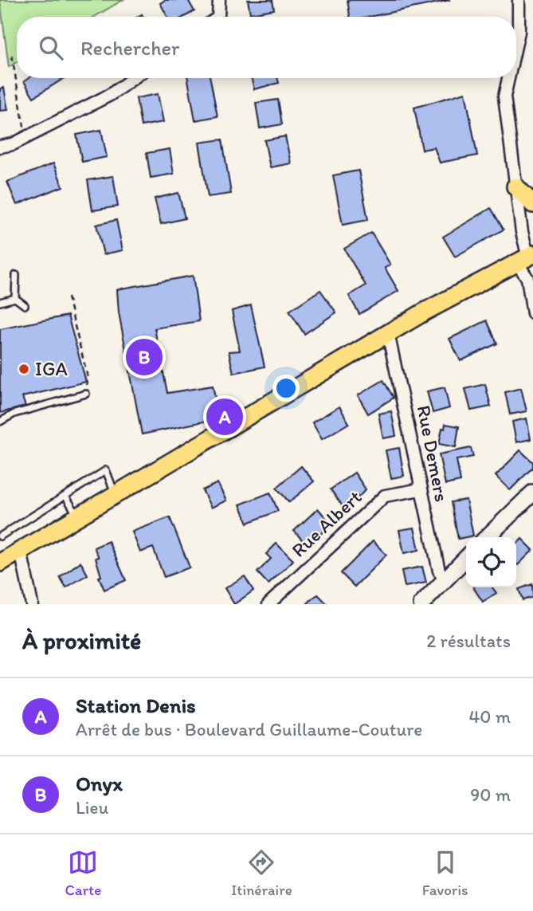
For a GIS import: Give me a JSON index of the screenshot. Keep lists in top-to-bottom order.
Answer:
{
  "streets": {
    "street": ["Rue Demers", "Rue Albert"]
  },
  "crossings": [
    ["Rue Demers", "Rue Albert"]
  ],
  "places": ["IGA"],
  "page": {
    "search": "Rechercher",
    "pins": ["B", "A"],
    "heading": ["À proximité", "2 résultats"],
    "list": [
      {
        "mark": "A",
        "name": "Station Denis",
        "note": "Arrêt de bus · Boulevard Guillaume-Couture",
        "value": "40 m"
      },
      {
        "mark": "B",
        "name": "Onyx",
        "note": "Lieu",
        "value": "90 m"
      }
    ],
    "nav": ["Carte", "Itinéraire", "Favoris"]
  }
}
